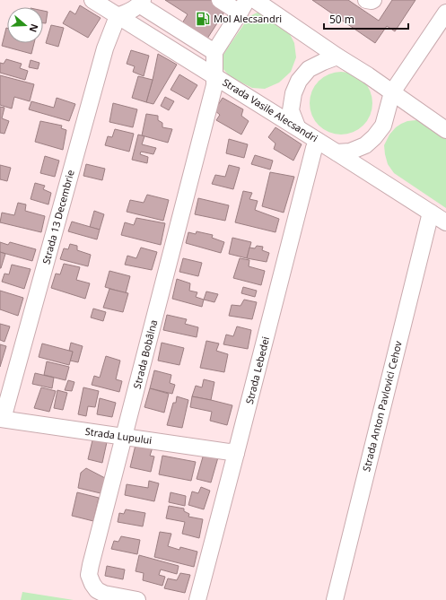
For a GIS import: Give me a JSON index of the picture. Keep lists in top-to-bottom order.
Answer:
{
  "streets": {
    "street": [
      "Strada Vasile Alecsandri",
      "Strada 13 Decembrie",
      "Strada Bobâlna",
      "Strada Lebedei",
      "Strada Anton Pavlovici Cehov",
      "Strada Lupului"
    ]
  },
  "crossings": [
    ["Strada Vasile Alecsandri", "Strada 13 Decembrie"],
    ["Strada Vasile Alecsandri", "Strada Bobâlna"],
    ["Strada Vasile Alecsandri", "Strada Lebedei"],
    ["Strada Vasile Alecsandri", "Strada Anton Pavlovici Cehov"],
    ["Strada 13 Decembrie", "Strada Lupului"],
    ["Strada Bobâlna", "Strada Lupului"],
    ["Strada Lebedei", "Strada Lupului"]
  ],
  "places": {
    "fuel station": ["Mol Alecsandri"]
  },
  "scale_bar": "50 m",
  "north": "right"
}
